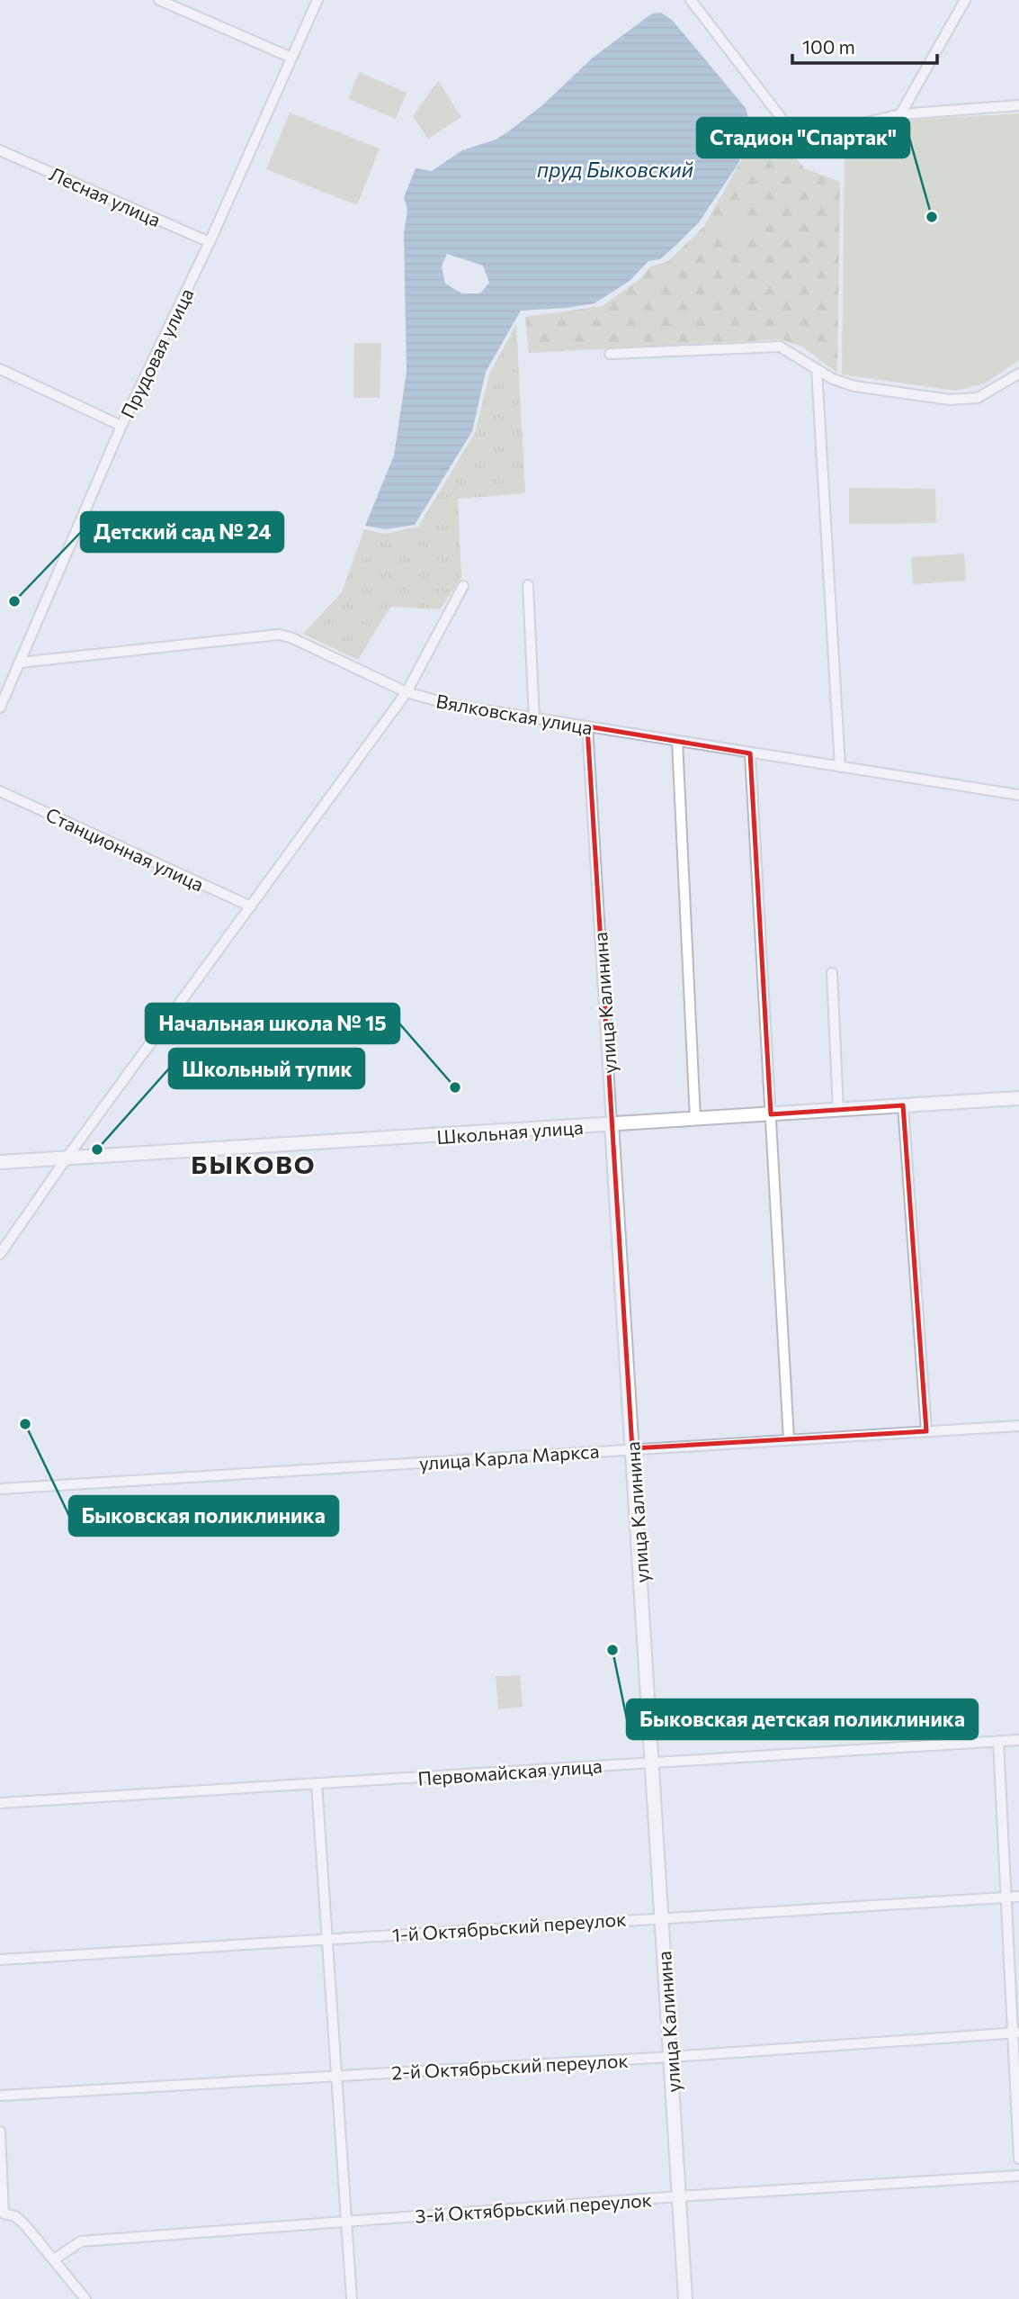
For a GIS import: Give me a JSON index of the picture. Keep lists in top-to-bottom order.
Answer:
{
  "streets": {
    "street": [
      "Лесная улица",
      "Прудовая улица",
      "Вялковская улица",
      "Станционная улица",
      "улица Калинина",
      "Школьная улица",
      "улица Карла Маркса",
      "Первомайская улица",
      "1-й Октябрьский переулок",
      "2-й Октябрьский переулок",
      "3-й Октябрьский переулок"
    ]
  },
  "crossings": [
    ["Лесная улица", "Прудовая улица"],
    ["Прудовая улица", "Вялковская улица"],
    ["Вялковская улица", "улица Калинина"],
    ["улица Калинина", "Школьная улица"],
    ["улица Калинина", "улица Карла Маркса"],
    ["улица Калинина", "Первомайская улица"],
    ["улица Калинина", "1-й Октябрьский переулок"],
    ["улица Калинина", "2-й Октябрьский переулок"],
    ["улица Калинина", "3-й Октябрьский переулок"]
  ],
  "districts": ["БЫКОВО"],
  "water": ["пруд Быковский"],
  "places": [
    "Стадион \"Спартак\"",
    "Детский сад № 24",
    "Начальная школа № 15",
    "Школьный тупик",
    "Быковская поликлиника",
    "Быковская детская поликлиника"
  ],
  "scale_bar": "100 m"
}
